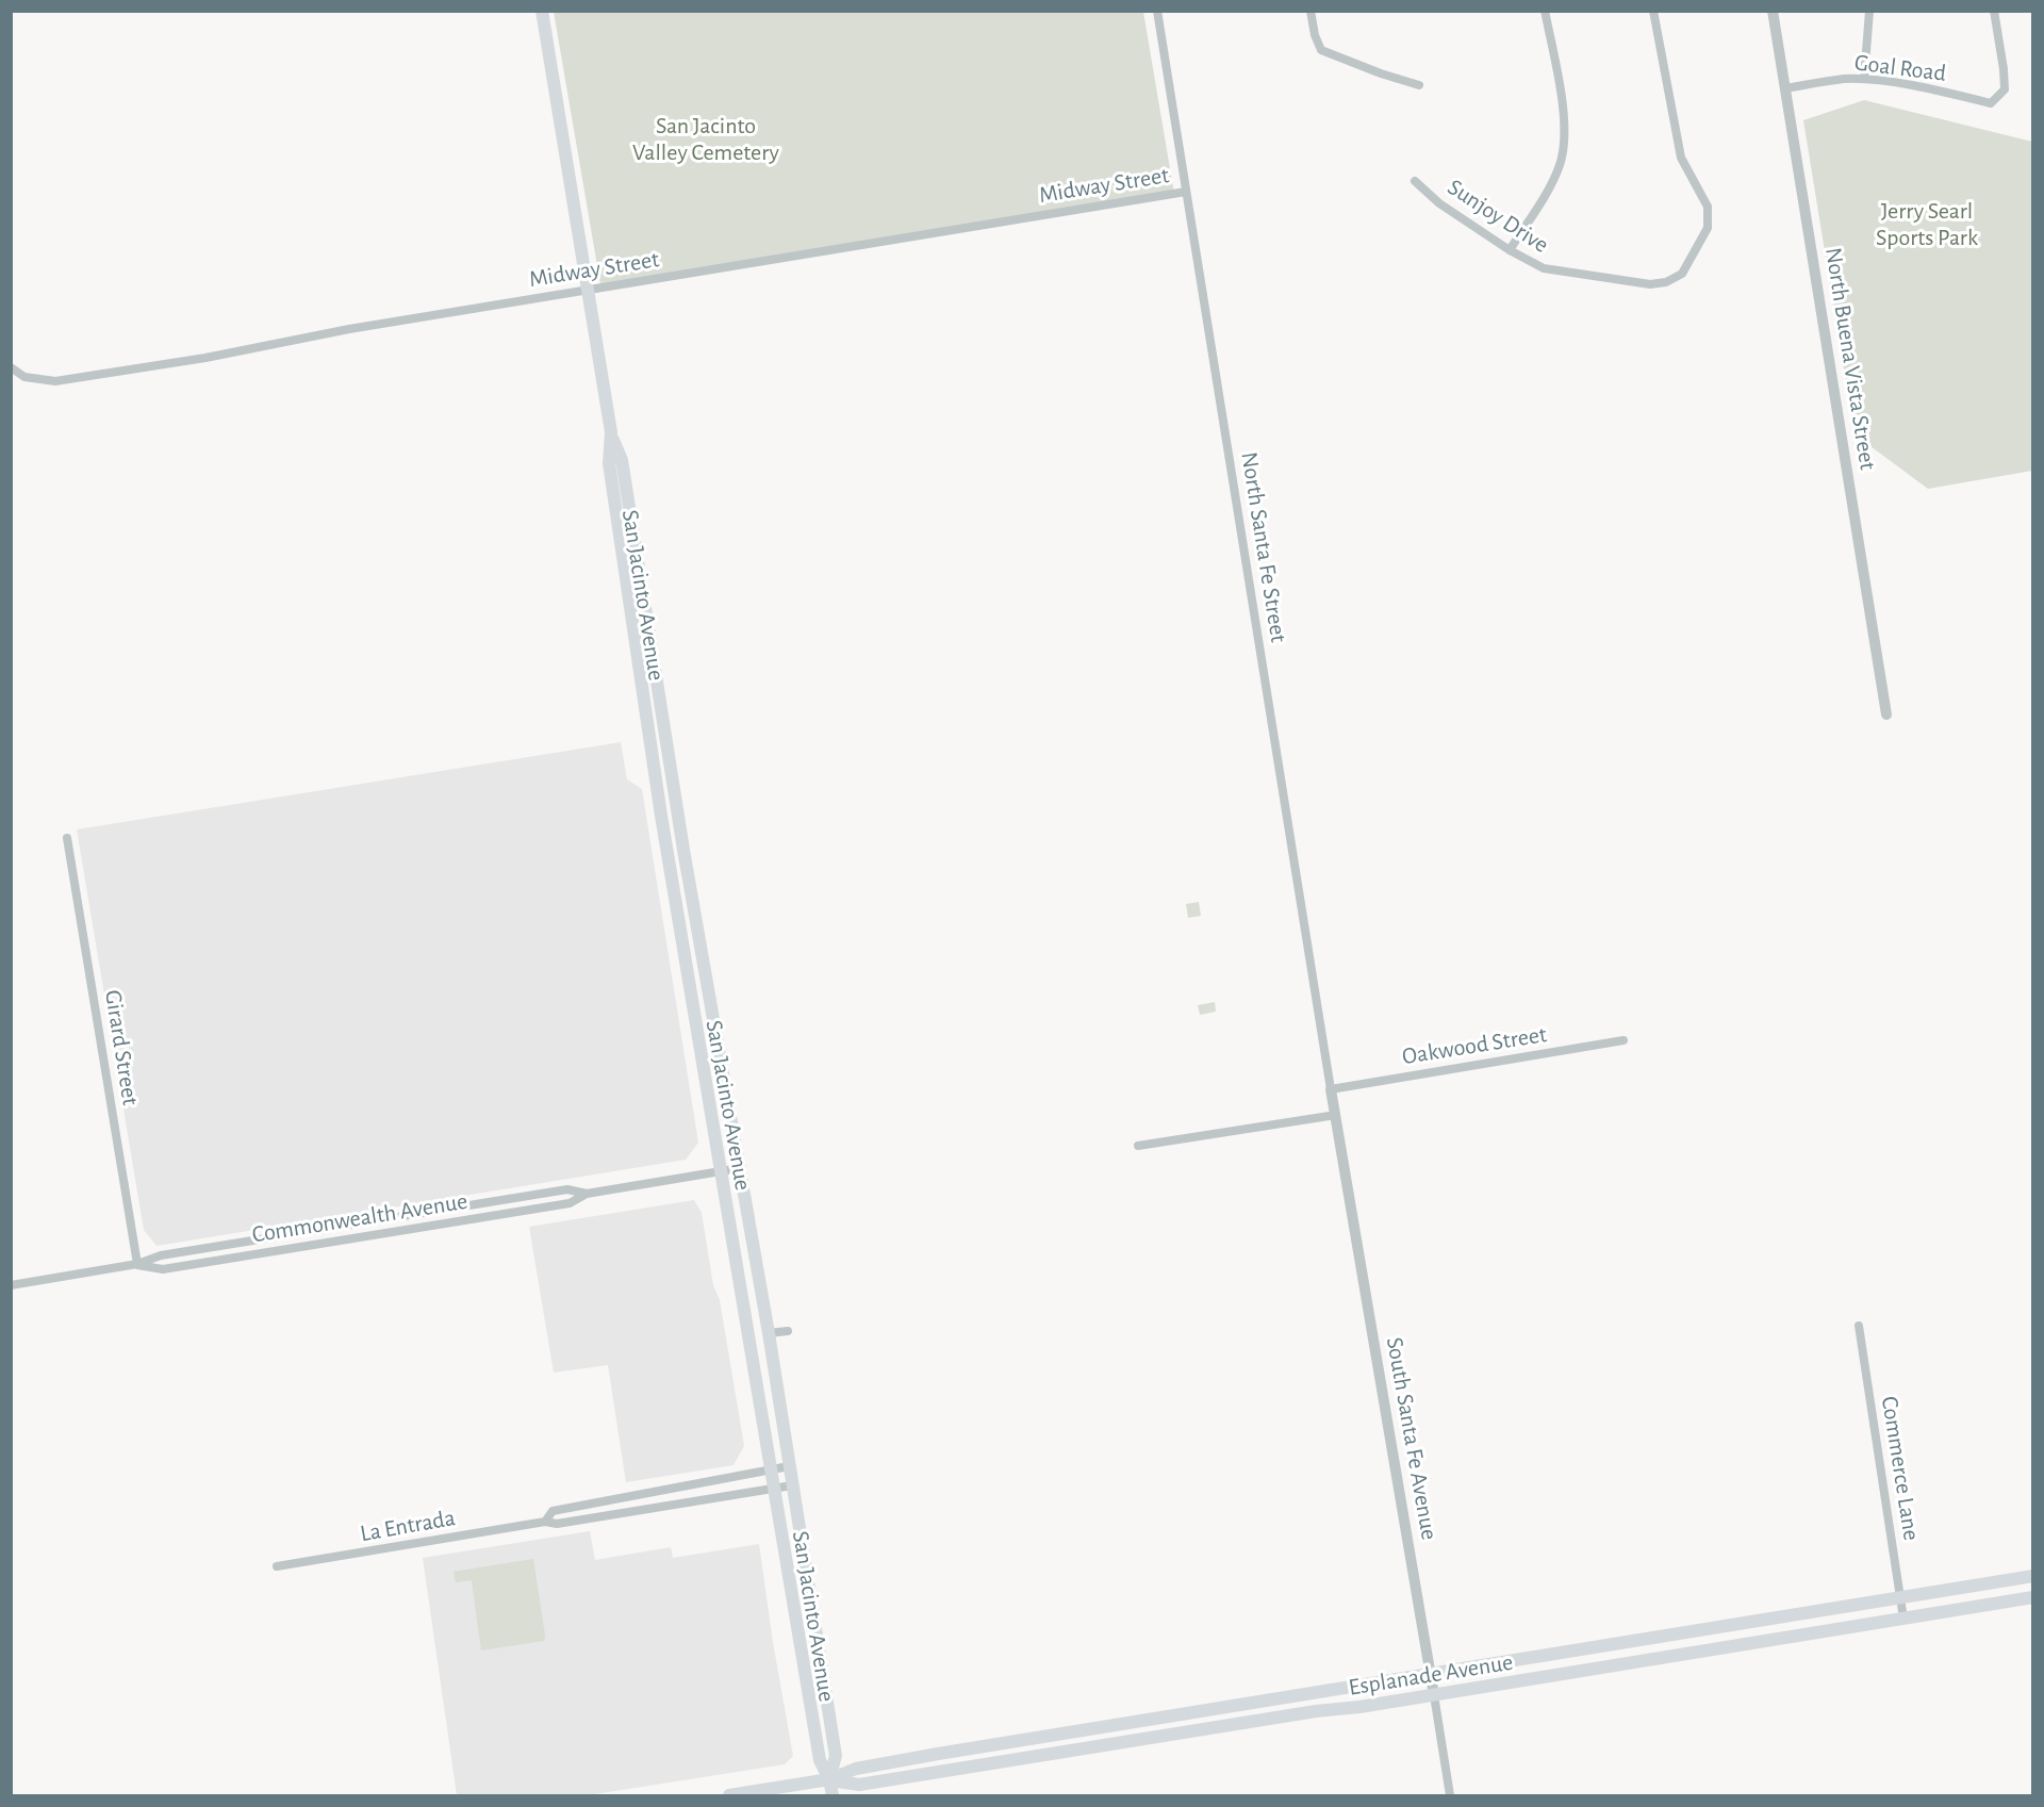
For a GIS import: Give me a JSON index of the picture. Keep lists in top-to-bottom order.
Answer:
{
  "streets": {
    "main road": ["San Jacinto Avenue", "Esplanade Avenue"],
    "street": [
      "Goal Road",
      "Midway Street",
      "Sunjoy Drive",
      "North Buena Vista Street",
      "North Santa Fe Street",
      "Oakwood Street",
      "Girard Street",
      "Commonwealth Avenue",
      "South Santa Fe Avenue",
      "Commerce Lane",
      "La Entrada"
    ]
  },
  "crossings": [
    ["Goal Road", "North Buena Vista Street"],
    ["Midway Street", "North Santa Fe Street"],
    ["Midway Street", "San Jacinto Avenue"],
    ["North Santa Fe Street", "Oakwood Street"],
    ["North Santa Fe Street", "South Santa Fe Avenue"],
    ["San Jacinto Avenue", "Commonwealth Avenue"],
    ["San Jacinto Avenue", "La Entrada"],
    ["San Jacinto Avenue", "Esplanade Avenue"],
    ["Oakwood Street", "South Santa Fe Avenue"],
    ["Girard Street", "Commonwealth Avenue"],
    ["South Santa Fe Avenue", "Esplanade Avenue"],
    ["Commerce Lane", "Esplanade Avenue"]
  ],
  "parks": ["San Jacinto Valley Cemetery", "Jerry Searl Sports Park"]
}
